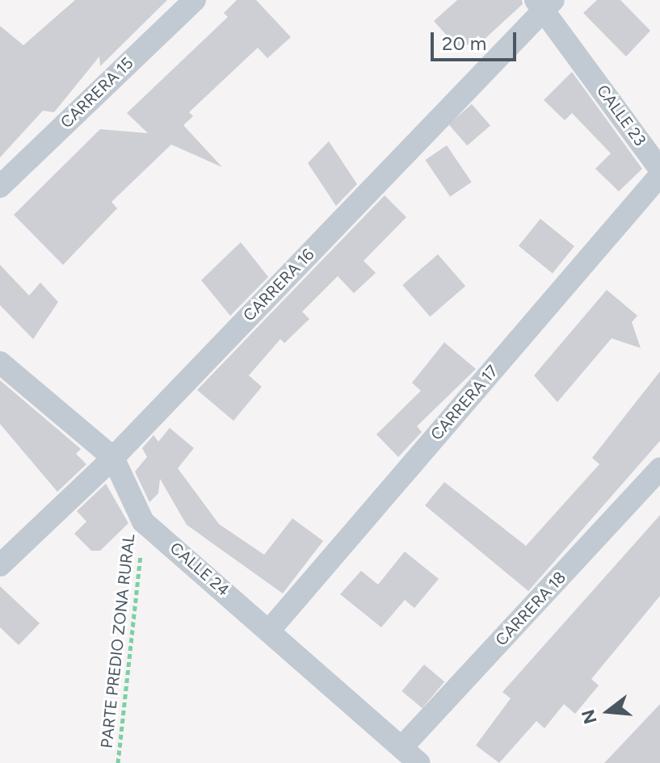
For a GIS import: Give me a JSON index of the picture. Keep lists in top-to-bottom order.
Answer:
{
  "streets": {
    "street": [
      "CARRERA 15",
      "CALLE 23",
      "CARRERA 16",
      "CARRERA 17",
      "CALLE 24",
      "CARRERA 18"
    ],
    "path": ["PARTE PREDIO ZONA RURAL"]
  },
  "crossings": [
    ["CALLE 23", "CARRERA 16"],
    ["CARRERA 16", "CALLE 24"],
    ["CARRERA 17", "CALLE 24"],
    ["CALLE 24", "CARRERA 18"],
    ["CALLE 24", "PARTE PREDIO ZONA RURAL"]
  ],
  "scale_bar": "20 m",
  "north": "left"
}
